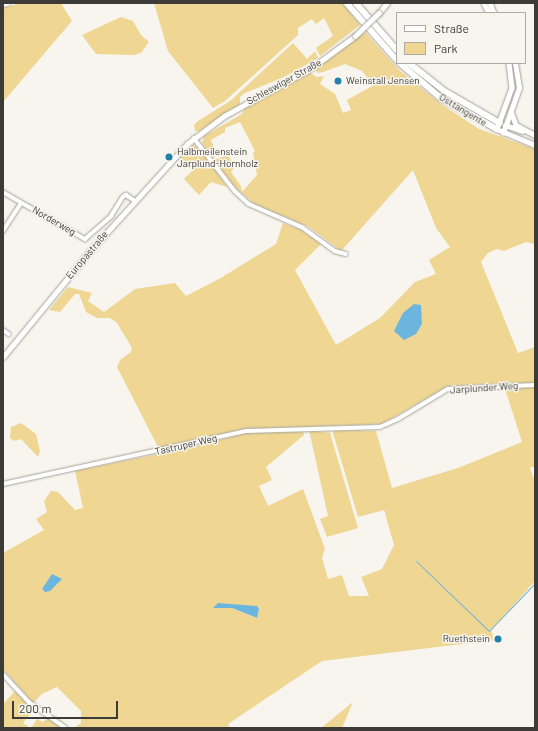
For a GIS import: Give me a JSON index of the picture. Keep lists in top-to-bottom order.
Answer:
{
  "streets": {
    "highway": ["Osttangente"],
    "main road": ["Schleswiger Straße", "Europastraße"],
    "street": ["Norderweg", "Jarplunder Weg", "Tastruper Weg"]
  },
  "crossings": [
    ["Schleswiger Straße", "Europastraße"],
    ["Norderweg", "Europastraße"],
    ["Jarplunder Weg", "Tastruper Weg"]
  ],
  "places": ["Weinstall Jensen", "Halbmeilenstein Jarplund-Hornholz", "Ruethstein"],
  "legend": ["Straße", "Park"],
  "scale_bar": "200 m"
}
